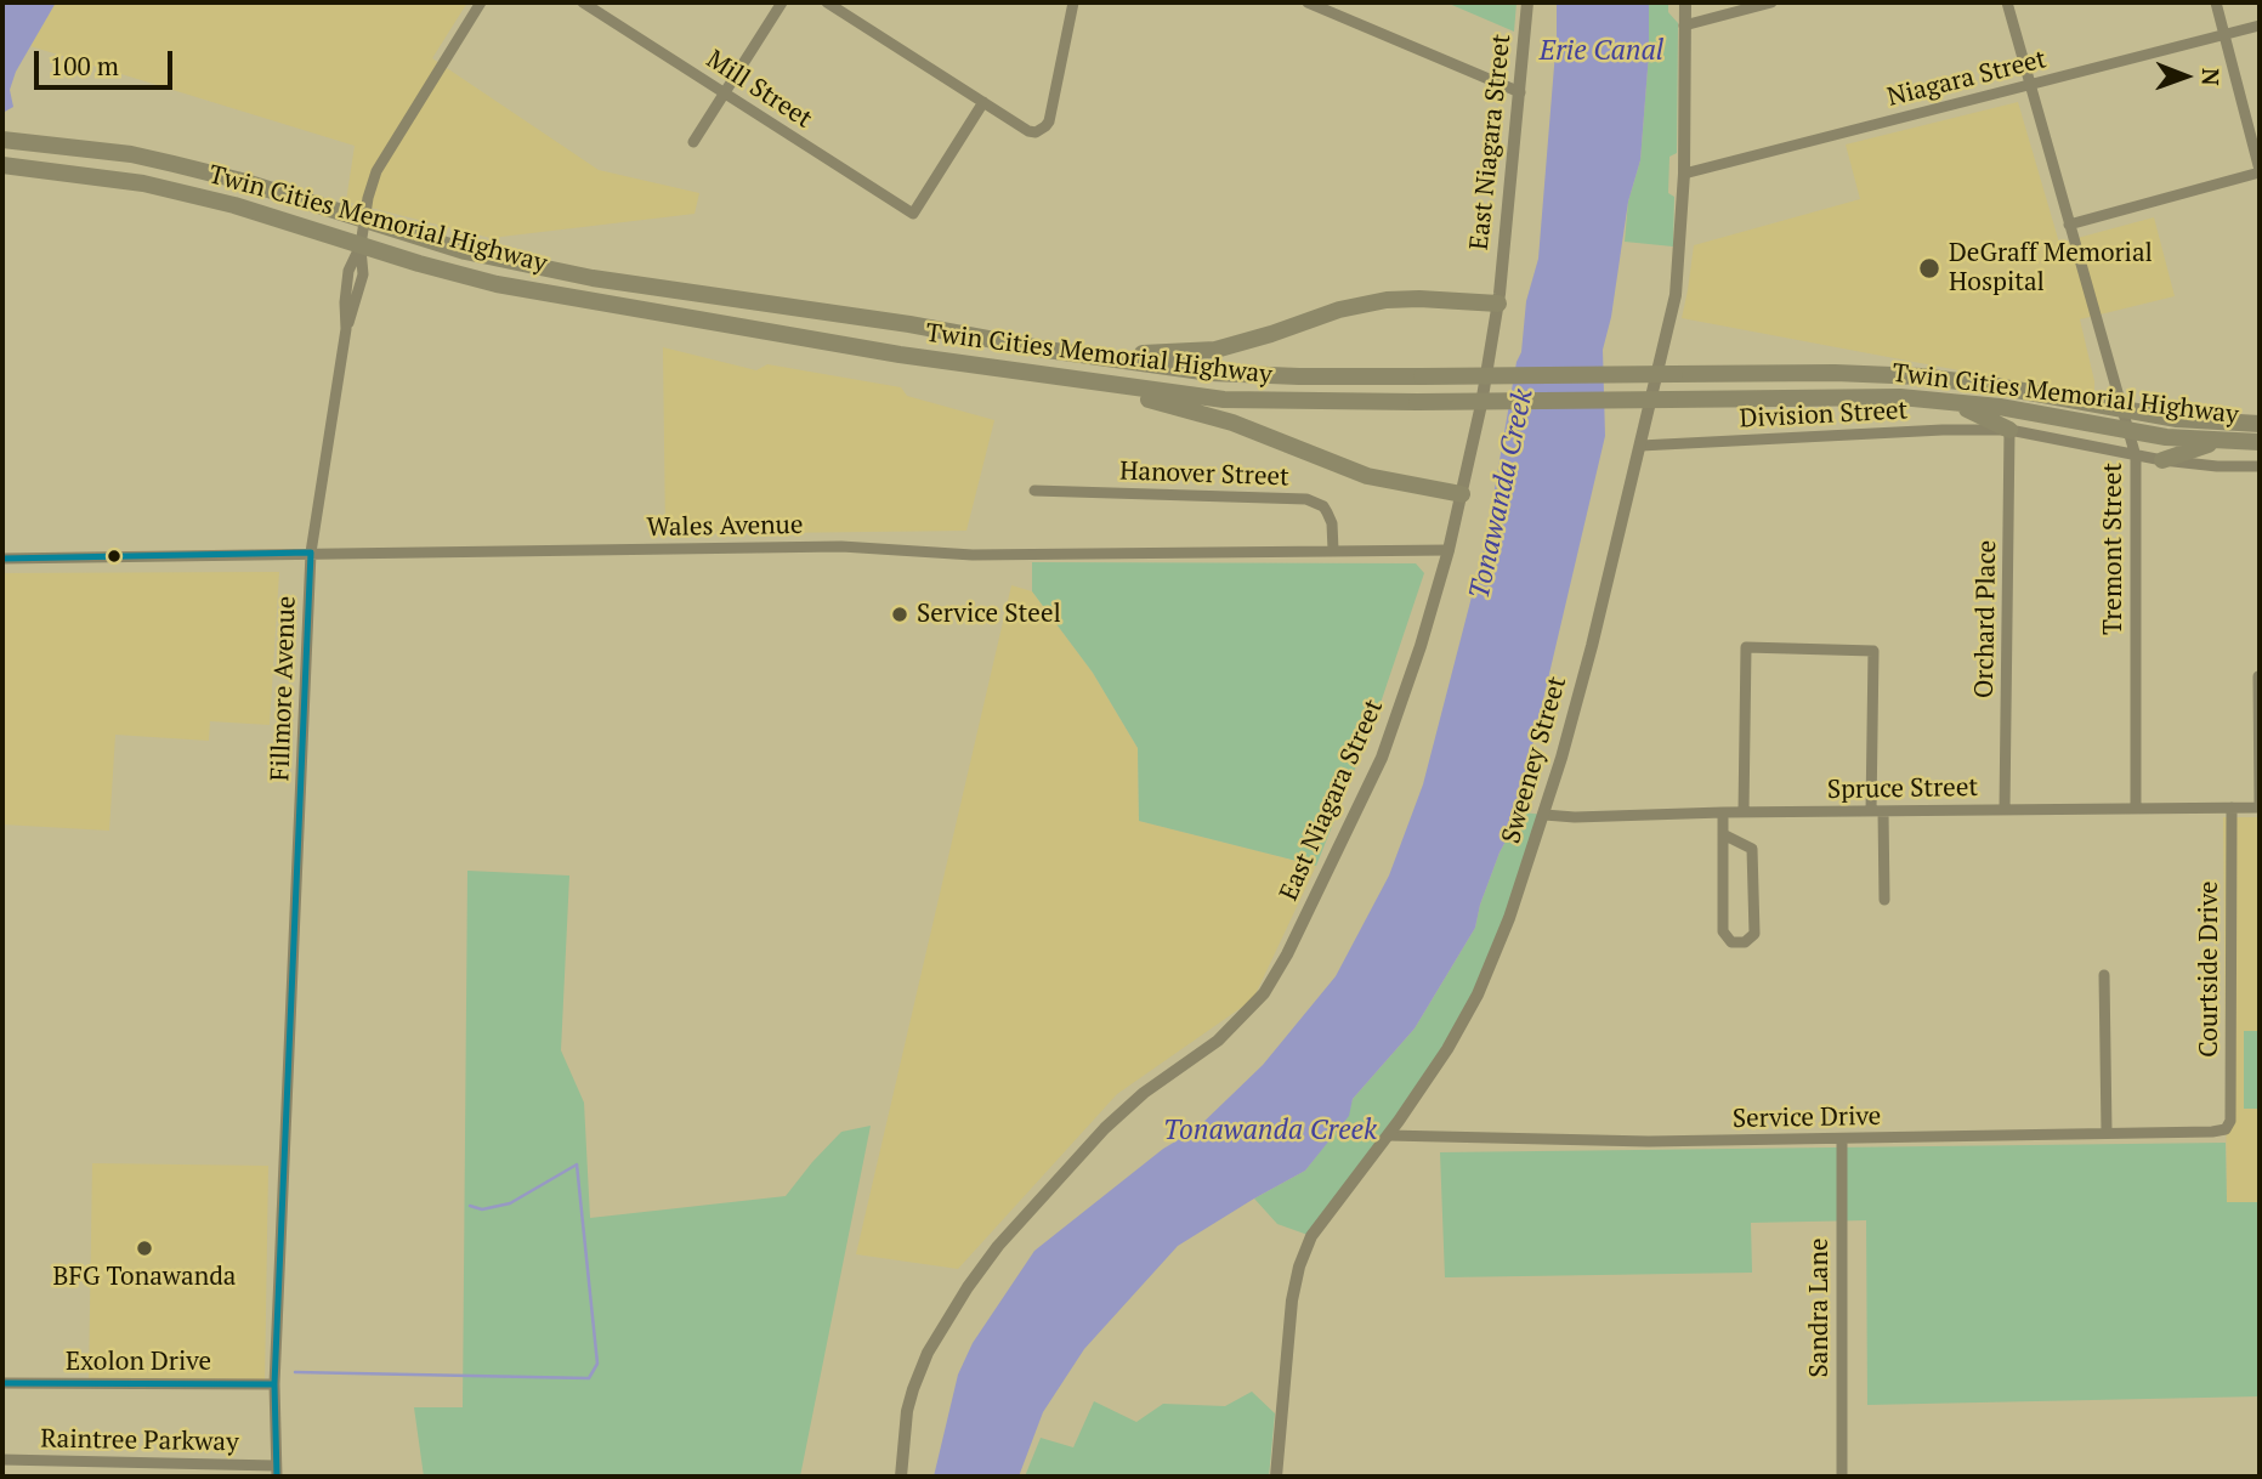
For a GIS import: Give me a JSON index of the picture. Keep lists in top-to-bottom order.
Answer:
{
  "streets": {
    "main road": ["Twin Cities Memorial Highway"],
    "street": [
      "Niagara Street",
      "Mill Street",
      "East Niagara Street",
      "Division Street",
      "Hanover Street",
      "Wales Avenue",
      "Tremont Street",
      "Orchard Place",
      "Fillmore Avenue",
      "Sweeney Street",
      "Spruce Street",
      "Courtside Drive",
      "Service Drive",
      "Sandra Lane",
      "Exolon Drive",
      "Raintree Parkway"
    ]
  },
  "crossings": [
    ["Niagara Street", "Tremont Street"],
    ["Niagara Street", "Sweeney Street"],
    ["East Niagara Street", "Wales Avenue"],
    ["Twin Cities Memorial Highway", "Tremont Street"],
    ["Twin Cities Memorial Highway", "Fillmore Avenue"],
    ["Division Street", "Tremont Street"],
    ["Division Street", "Orchard Place"],
    ["Division Street", "Sweeney Street"],
    ["Hanover Street", "Wales Avenue"],
    ["Wales Avenue", "Fillmore Avenue"],
    ["Tremont Street", "Spruce Street"],
    ["Orchard Place", "Spruce Street"],
    ["Fillmore Avenue", "Exolon Drive"],
    ["Fillmore Avenue", "Raintree Parkway"],
    ["Sweeney Street", "Spruce Street"],
    ["Sweeney Street", "Service Drive"],
    ["Spruce Street", "Courtside Drive"],
    ["Courtside Drive", "Service Drive"],
    ["Service Drive", "Sandra Lane"]
  ],
  "water": ["Erie Canal", "Tonawanda Creek"],
  "places": ["DeGraff Memorial Hospital", "Service Steel", "BFG Tonawanda"],
  "scale_bar": "100 m",
  "north": "right"
}
